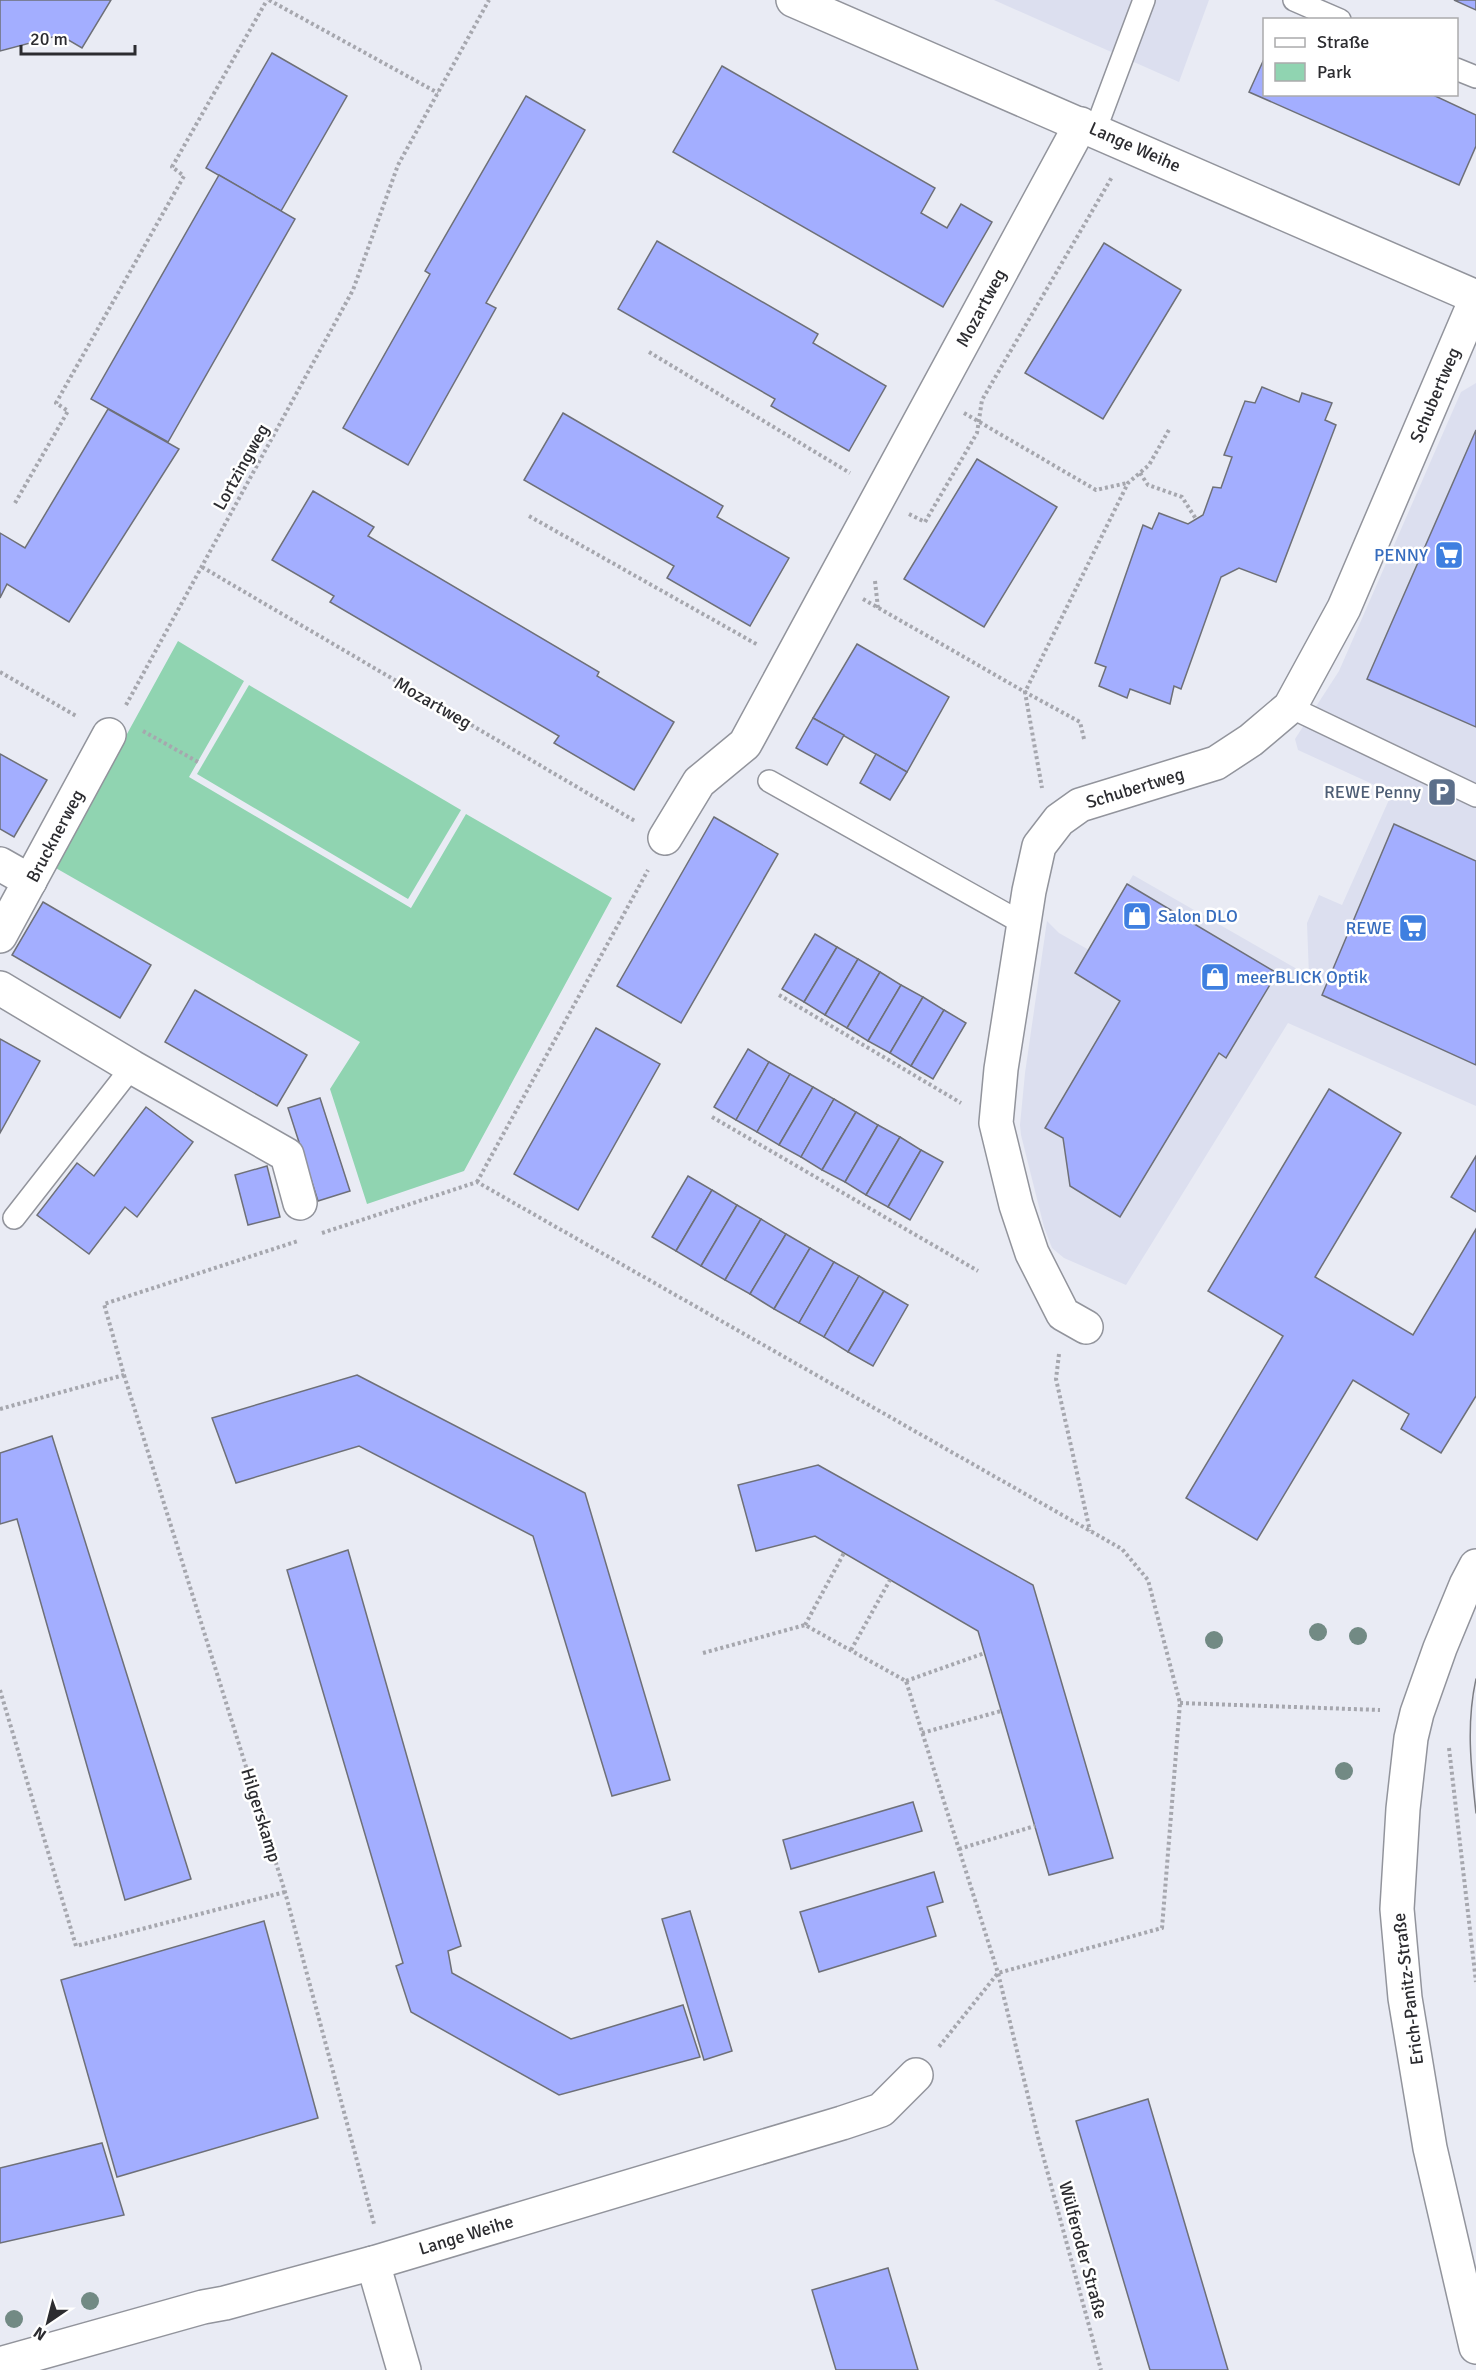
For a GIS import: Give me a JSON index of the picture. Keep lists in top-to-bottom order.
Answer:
{
  "streets": {
    "street": [
      "Lange Weihe",
      "Mozartweg",
      "Schubertweg",
      "Brucknerweg",
      "Erich-Panitz-Straße"
    ],
    "path": ["Lortzingweg", "Hilgerskamp", "Wülferoder Straße"]
  },
  "crossings": [
    ["Lange Weihe", "Mozartweg"],
    ["Lange Weihe", "Schubertweg"],
    ["Lange Weihe", "Hilgerskamp"],
    ["Mozartweg", "Lortzingweg"],
    ["Lortzingweg", "Brucknerweg"]
  ],
  "places": {
    "supermarket": ["PENNY", "REWE"],
    "parking": ["REWE Penny"],
    "shop": ["Salon DLO", "meerBLICK Optik"]
  },
  "legend": ["Straße", "Park"],
  "scale_bar": "20 m",
  "north": "bottom left"
}
